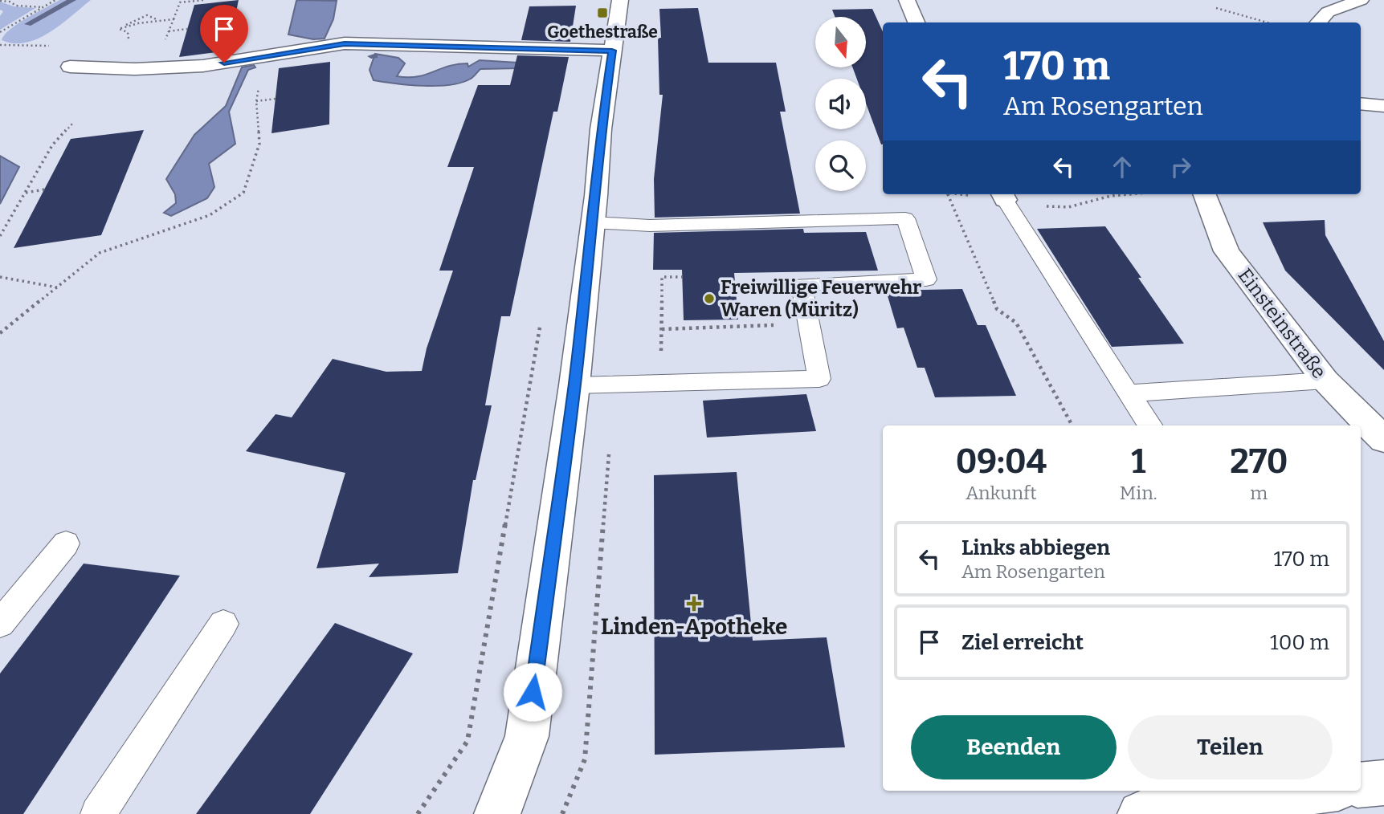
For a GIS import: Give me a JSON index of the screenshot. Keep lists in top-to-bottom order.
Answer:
{
  "streets": {
    "street": ["Einsteinstraße"]
  },
  "places": {
    "transit": ["Goethestraße"],
    "other": ["Freiwillige Feuerwehr Waren (Müritz)"],
    "health": ["Linden-Apotheke"]
  },
  "north": "bottom",
  "page": {
    "turn": ["170 m", "Am Rosengarten"],
    "eta": [
      "09:04",
      "Ankunft",
      "1",
      "Min.",
      "270",
      "m"
    ],
    "list": [
      {
        "name": "Links abbiegen",
        "note": "Am Rosengarten",
        "value": "170 m"
      },
      {
        "name": "Ziel erreicht",
        "value": "100 m"
      }
    ],
    "buttons": ["Beenden", "Teilen"]
  }
}
